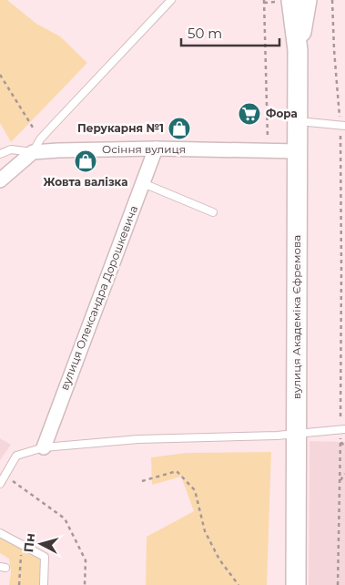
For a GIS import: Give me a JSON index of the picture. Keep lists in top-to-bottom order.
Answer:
{
  "streets": {
    "main road": ["вулиця Академіка Єфремова"],
    "street": ["Осіння вулиця", "вулиця Олександра Дорошкевича"]
  },
  "crossings": [
    ["Осіння вулиця", "вулиця Олександра Дорошкевича"],
    ["Осіння вулиця", "вулиця Академіка Єфремова"]
  ],
  "places": {
    "supermarket": ["Фора"],
    "shop": ["Перукарня №1", "Жовта валізка"]
  },
  "scale_bar": "50 m",
  "north": "left"
}
